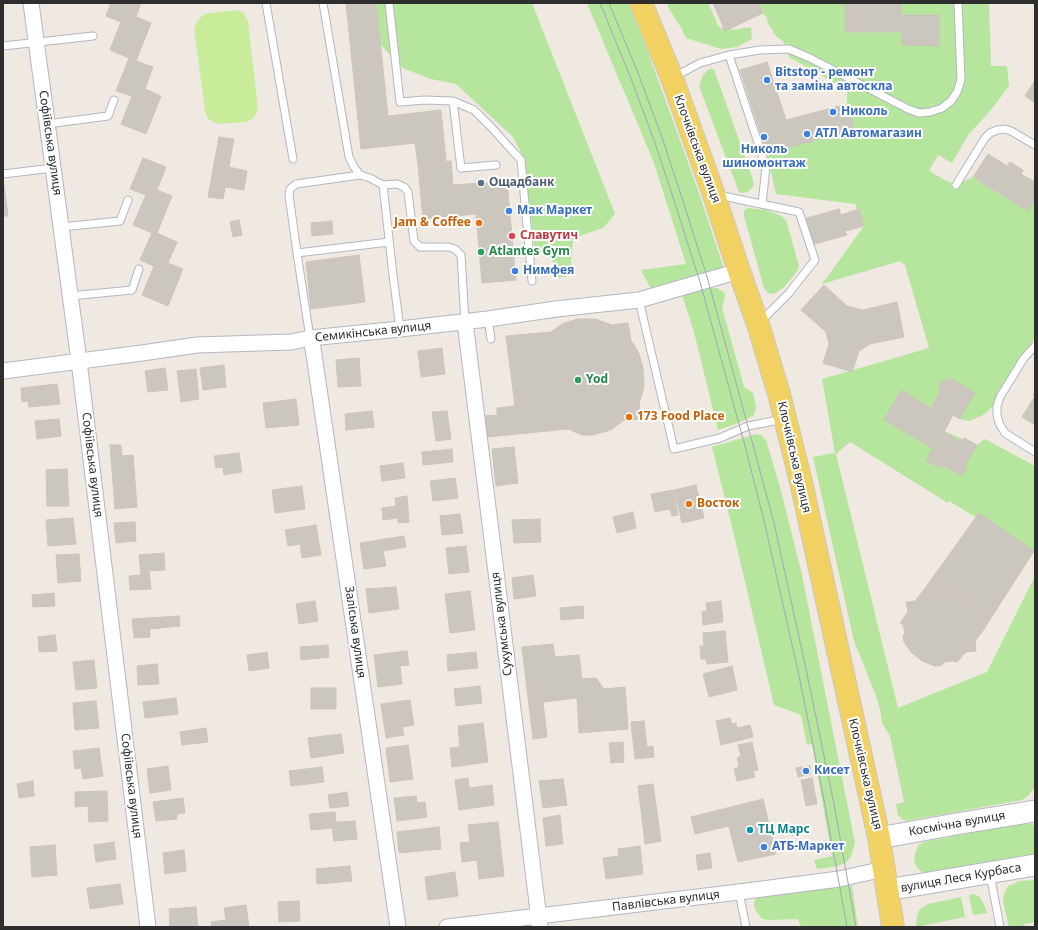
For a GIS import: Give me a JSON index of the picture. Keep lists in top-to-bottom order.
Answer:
{
  "streets": {
    "main road": ["Клочківська вулиця"],
    "street": [
      "Софіївська вулиця",
      "Семикінська вулиця",
      "Сухумська вулиця",
      "Заліська вулиця",
      "Космічна вулиця",
      "вулиця Леся Курбаса",
      "Павлівська вулиця"
    ]
  },
  "crossings": [
    ["Софіївська вулиця", "Семикінська вулиця"],
    ["Клочківська вулиця", "Семикінська вулиця"],
    ["Клочківська вулиця", "Космічна вулиця"],
    ["Клочківська вулиця", "вулиця Леся Курбаса"],
    ["Клочківська вулиця", "Павлівська вулиця"],
    ["Семикінська вулиця", "Сухумська вулиця"],
    ["Семикінська вулиця", "Заліська вулиця"],
    ["Сухумська вулиця", "Павлівська вулиця"],
    ["вулиця Леся Курбаса", "Павлівська вулиця"]
  ],
  "places": [
    "Bitstop - ремонт та заміна автоскла",
    "Николь",
    "АТЛ Автомагазин",
    "Николь шиномонтаж",
    "Ощадбанк",
    "Мак Маркет",
    "Jam & Coffee",
    "Славутич",
    "Atlantes Gym",
    "Нимфея",
    "Yod",
    "173 Food Place",
    "Восток",
    "Кисет",
    "ТЦ Марс",
    "АТБ-Маркет"
  ]
}
